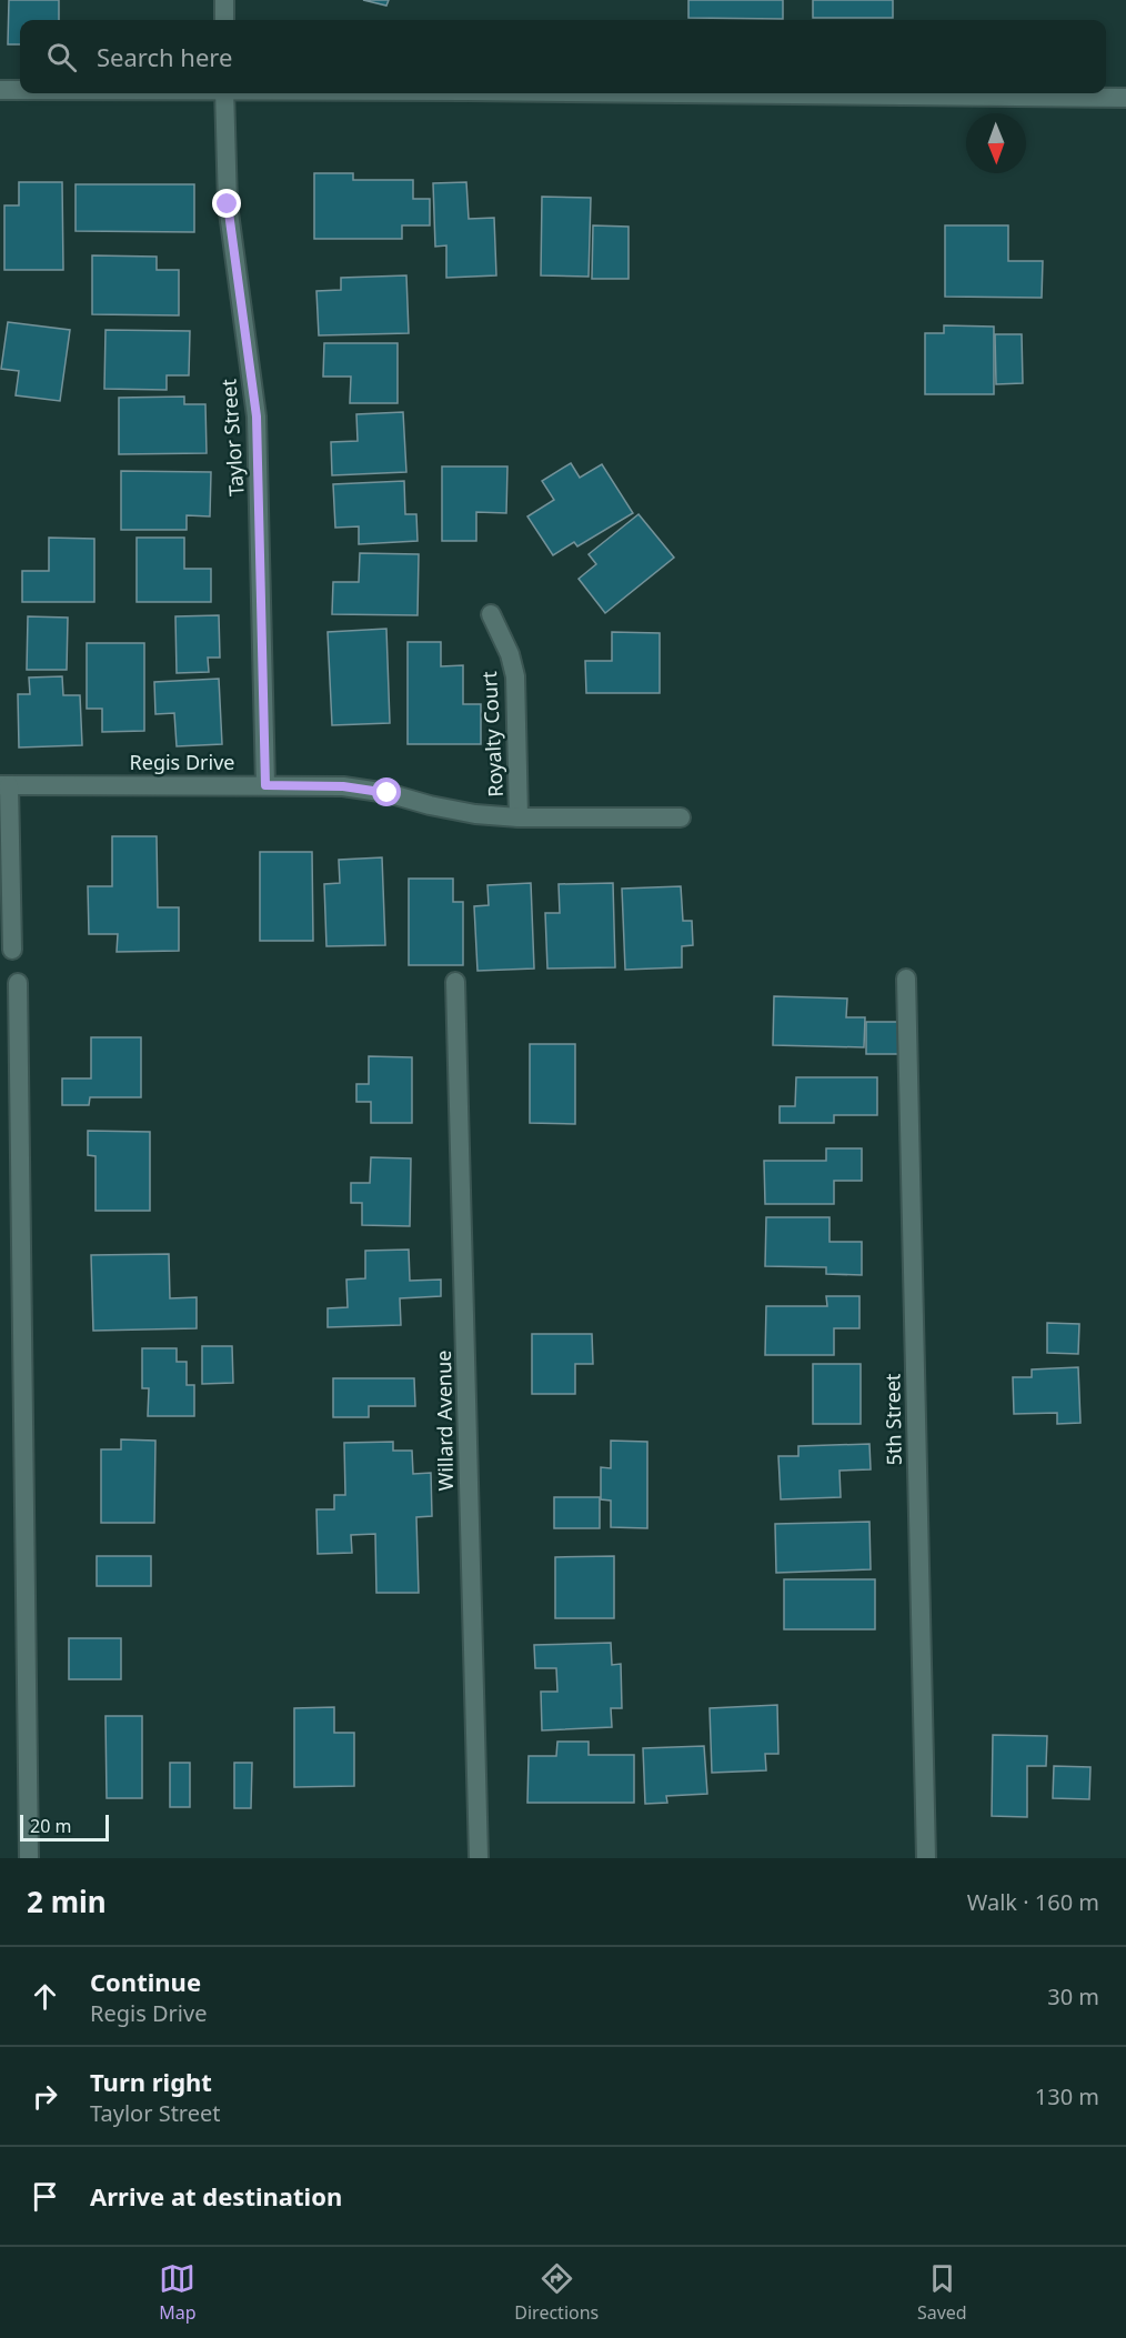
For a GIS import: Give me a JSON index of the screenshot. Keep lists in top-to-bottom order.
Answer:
{
  "streets": {
    "street": [
      "Taylor Street",
      "Royalty Court",
      "Regis Drive",
      "5th Street",
      "Willard Avenue"
    ]
  },
  "crossings": [
    ["Taylor Street", "Regis Drive"],
    ["Royalty Court", "Regis Drive"]
  ],
  "scale_bar": "20 m",
  "north": "bottom",
  "page": {
    "search": "Search here",
    "scale": "20 m",
    "heading": ["2 min", "Walk · 160 m"],
    "list": [
      ["Continue", "Regis Drive", "30 m"],
      ["Turn right", "Taylor Street", "130 m"],
      "Arrive at destination"
    ],
    "nav": ["Map", "Directions", "Saved"]
  }
}
